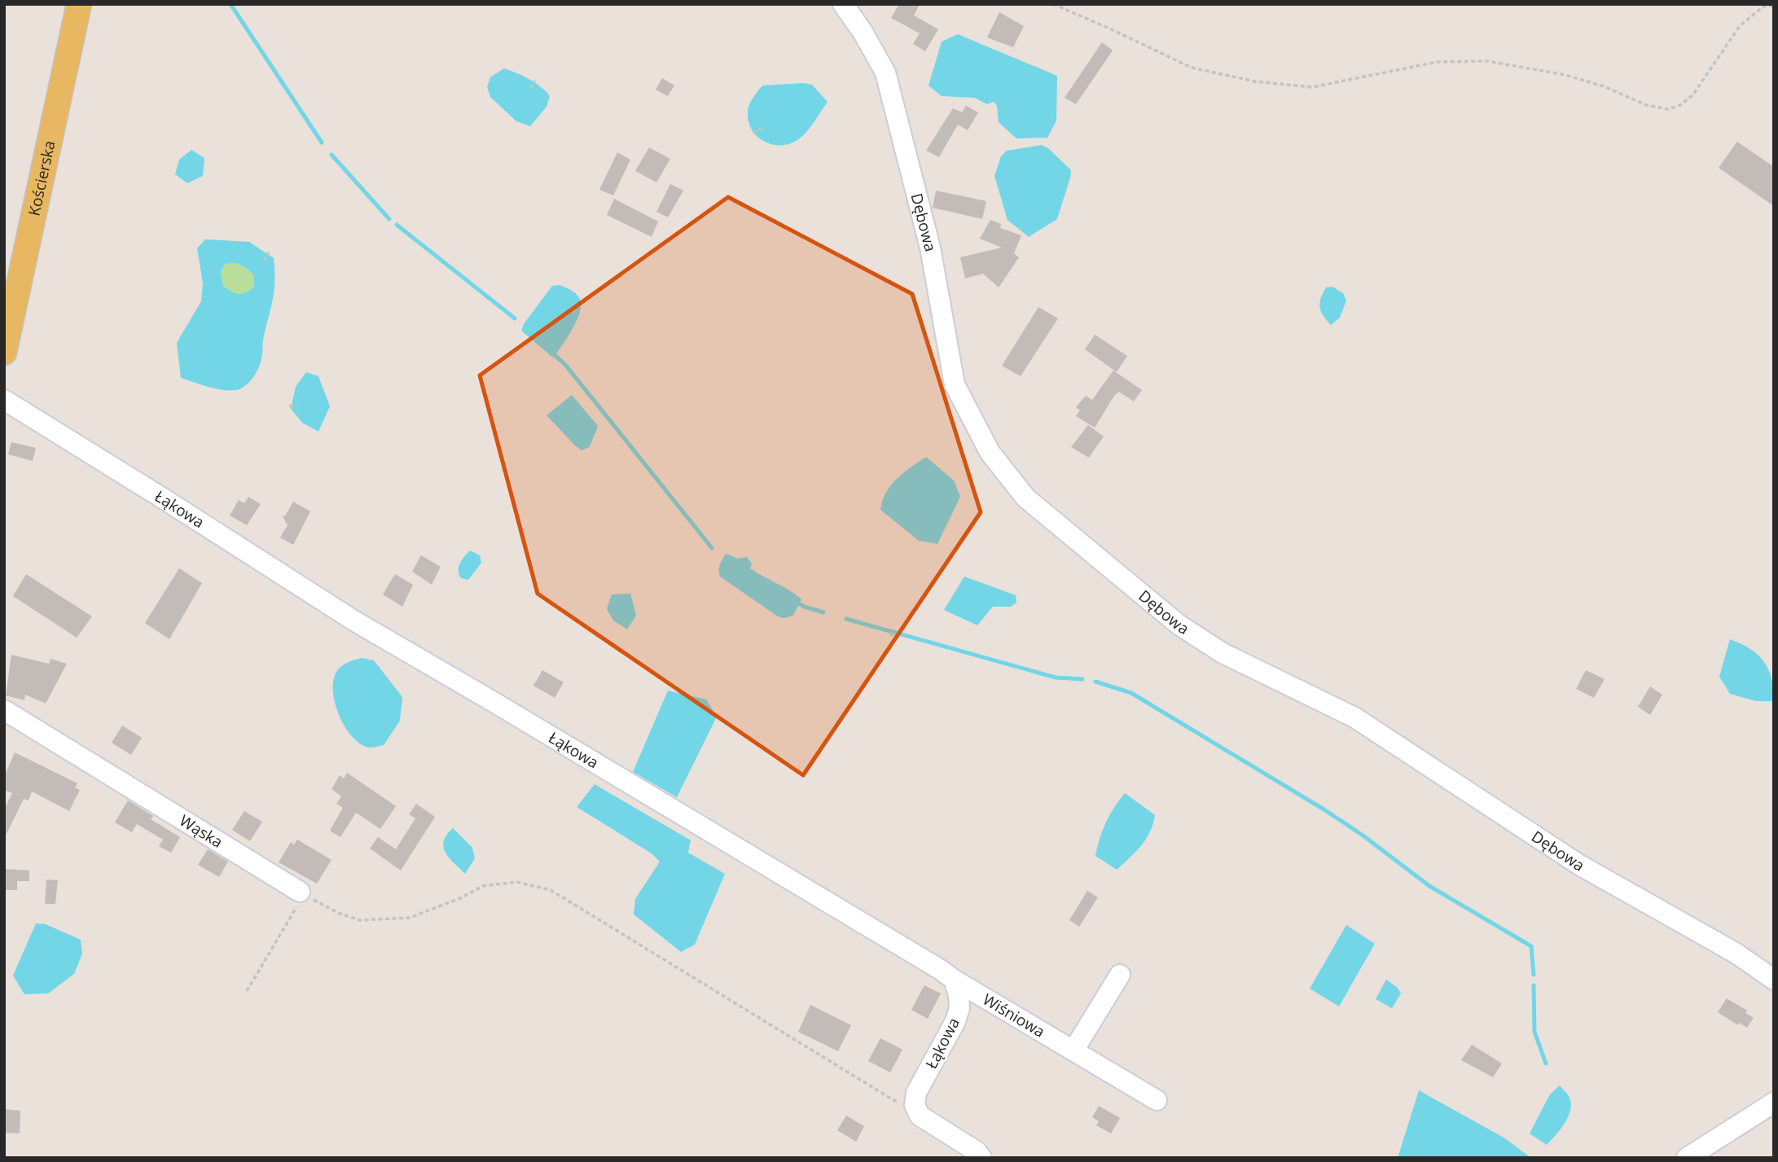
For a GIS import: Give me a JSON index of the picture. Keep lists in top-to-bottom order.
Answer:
{
  "streets": {
    "main road": ["Kościerska"],
    "street": [
      "Dębowa",
      "Łąkowa",
      "Wąska",
      "Wiśniowa"
    ]
  },
  "crossings": [
    ["Łąkowa", "Wiśniowa"]
  ]
}
